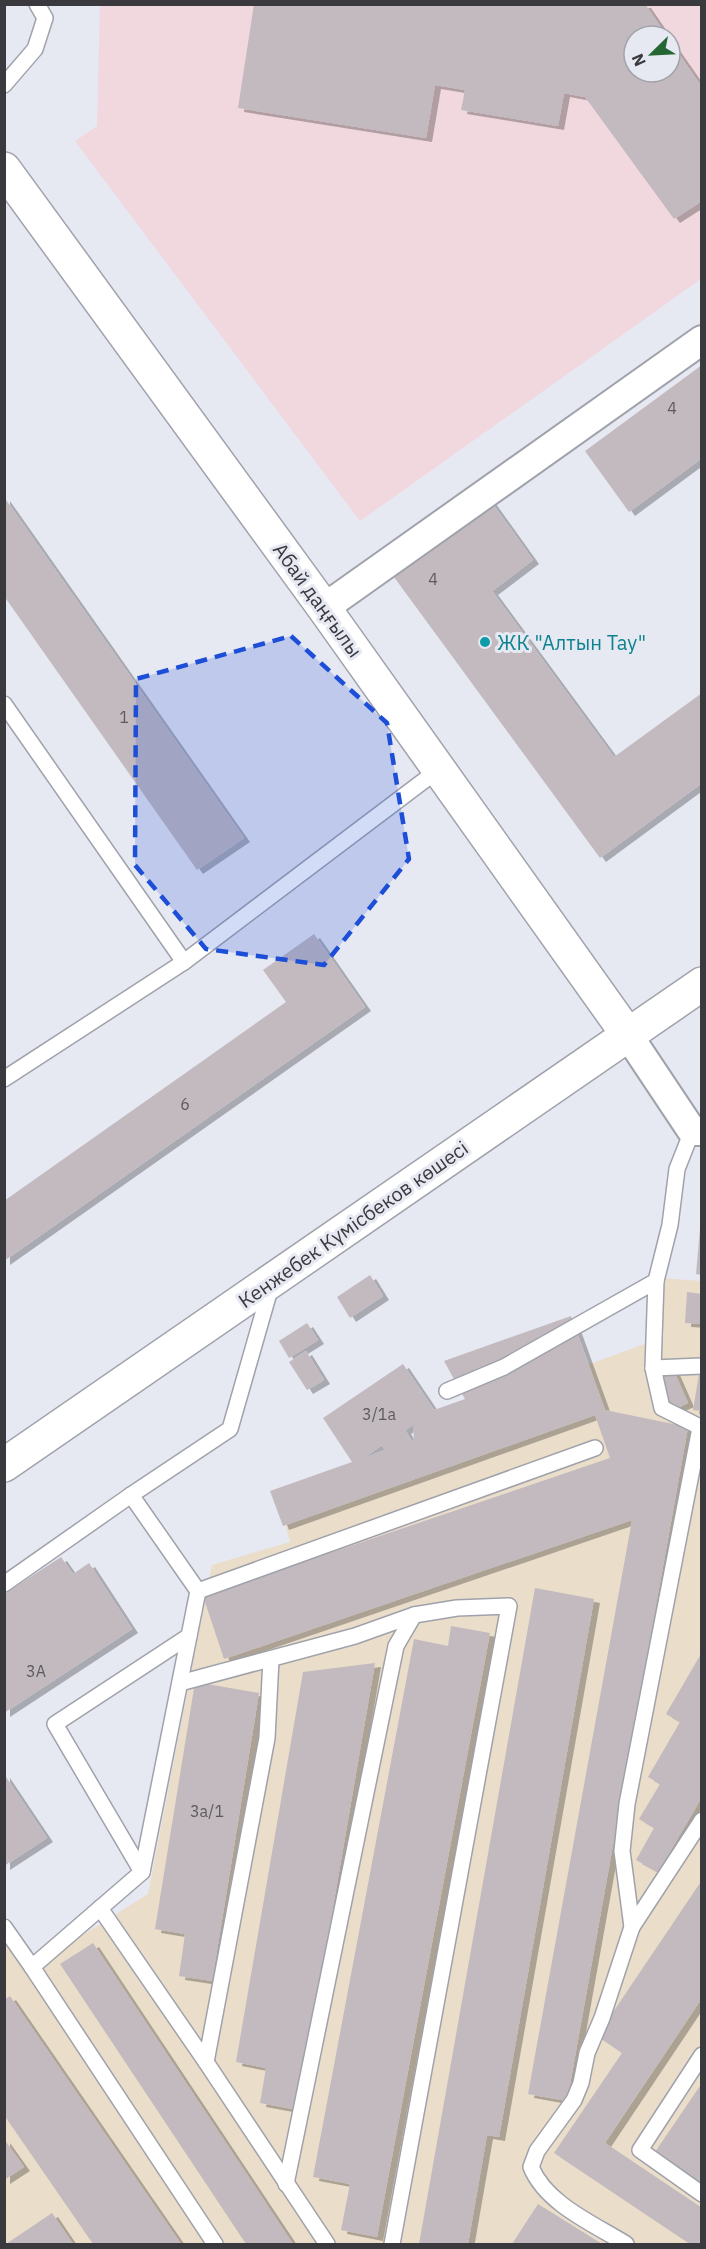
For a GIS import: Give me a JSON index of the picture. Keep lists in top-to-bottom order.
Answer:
{
  "streets": {
    "street": ["Абай даңғылы", "Кенжебек Күмісбеков көшесі"]
  },
  "crossings": [
    ["Абай даңғылы", "Кенжебек Күмісбеков көшесі"]
  ],
  "places": ["ЖК \"Алтын Тау\""],
  "house_numbers": [
    "4",
    "4",
    "1",
    "6",
    "3/1а",
    "3А",
    "3а/1"
  ],
  "north": "bottom left"
}
